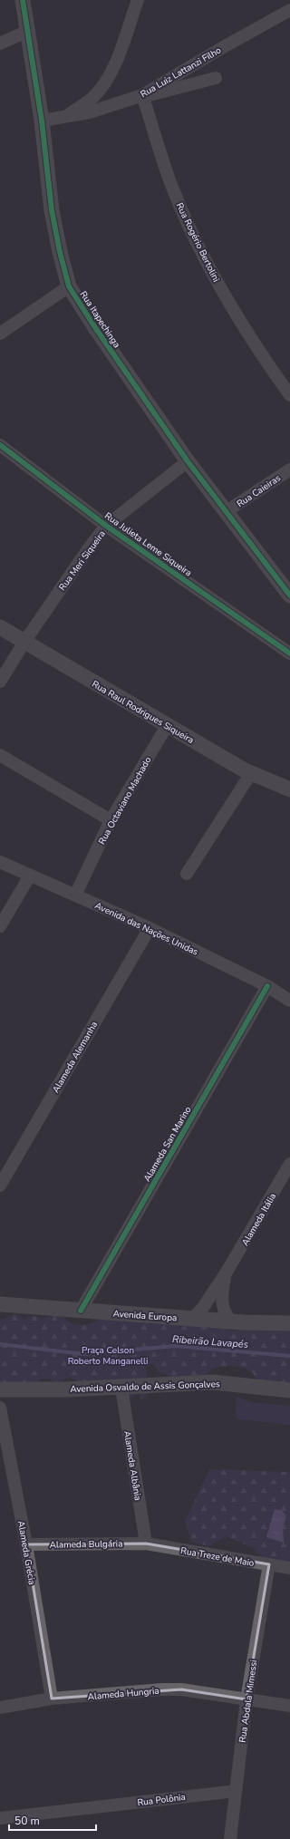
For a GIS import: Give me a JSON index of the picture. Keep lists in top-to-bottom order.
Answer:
{
  "streets": {
    "street": [
      "Rua Luiz Lattanzi Filho",
      "Rua Rogério Bertolini",
      "Rua Itapechinga",
      "Rua Caieiras",
      "Rua Julieta Leme Siqueira",
      "Rua Meri Siqueira",
      "Rua Raul Rodrigues Siqueira",
      "Rua Octaviano Machado",
      "Avenida das Nações Unidas",
      "Alameda Alemanha",
      "Alameda San Marino",
      "Alameda Itália",
      "Avenida Europa",
      "Avenida Osvaldo de Assis Gonçalves",
      "Alameda Albânia",
      "Alameda Bulgária",
      "Alameda Grécia",
      "Rua Treze de Maio",
      "Alameda Hungria",
      "Rua Abdala Mimessi",
      "Rua Polônia"
    ]
  },
  "crossings": [
    ["Rua Luiz Lattanzi Filho", "Rua Rogério Bertolini"],
    ["Rua Luiz Lattanzi Filho", "Rua Itapechinga"],
    ["Rua Itapechinga", "Rua Caieiras"],
    ["Rua Itapechinga", "Rua Meri Siqueira"],
    ["Rua Julieta Leme Siqueira", "Rua Meri Siqueira"],
    ["Rua Meri Siqueira", "Rua Raul Rodrigues Siqueira"],
    ["Rua Raul Rodrigues Siqueira", "Rua Octaviano Machado"],
    ["Rua Octaviano Machado", "Avenida das Nações Unidas"],
    ["Avenida das Nações Unidas", "Alameda Alemanha"],
    ["Avenida das Nações Unidas", "Alameda San Marino"],
    ["Alameda San Marino", "Avenida Europa"],
    ["Alameda Itália", "Avenida Europa"],
    ["Avenida Osvaldo de Assis Gonçalves", "Alameda Albânia"],
    ["Alameda Albânia", "Alameda Bulgária"],
    ["Alameda Albânia", "Rua Treze de Maio"],
    ["Alameda Bulgária", "Alameda Grécia"],
    ["Alameda Bulgária", "Rua Treze de Maio"],
    ["Alameda Grécia", "Alameda Hungria"],
    ["Rua Treze de Maio", "Rua Abdala Mimessi"],
    ["Alameda Hungria", "Rua Abdala Mimessi"],
    ["Rua Abdala Mimessi", "Rua Polônia"]
  ],
  "water": ["Ribeirão Lavapés"],
  "parks": ["Praça Celson Roberto Manganelli"],
  "scale_bar": "50 m"
}
